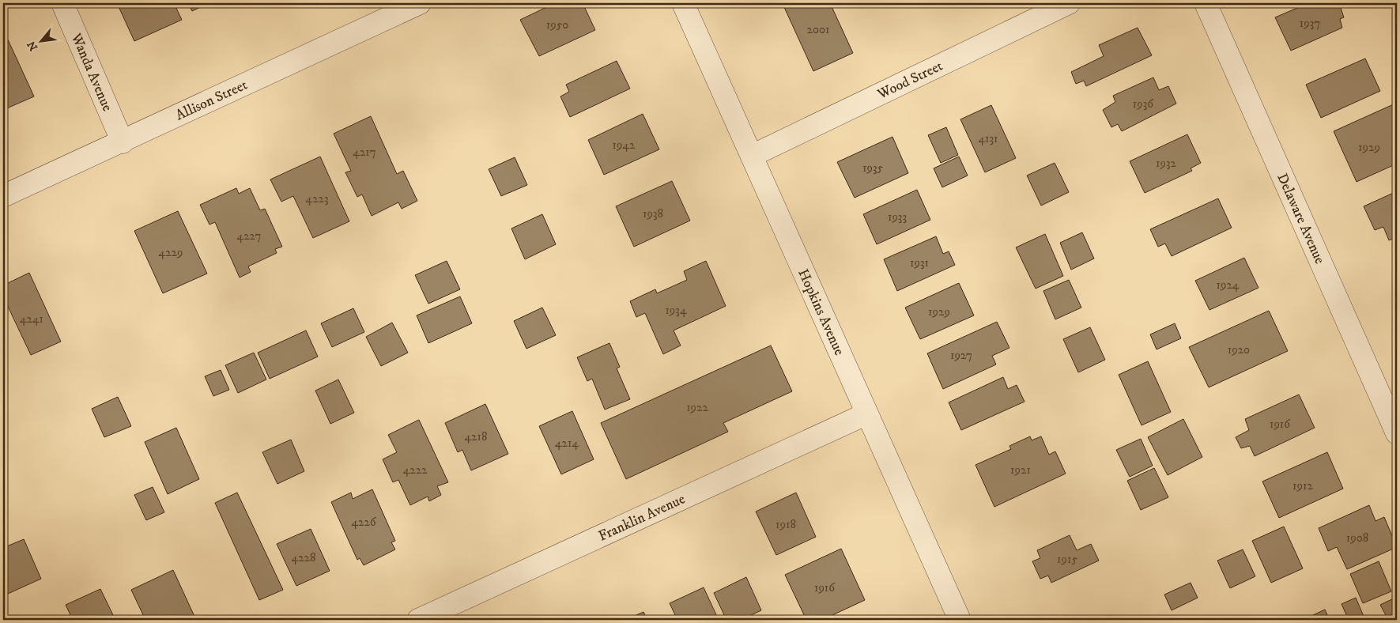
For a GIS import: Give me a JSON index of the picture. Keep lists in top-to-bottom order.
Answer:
{
  "streets": {
    "street": [
      "Wanda Avenue",
      "Wood Street",
      "Allison Street",
      "Delaware Avenue",
      "Hopkins Avenue",
      "Franklin Avenue"
    ]
  },
  "crossings": [
    ["Wanda Avenue", "Allison Street"],
    ["Wood Street", "Hopkins Avenue"],
    ["Hopkins Avenue", "Franklin Avenue"]
  ],
  "house_numbers": [
    "1937",
    "1950",
    "2001",
    "1936",
    "4131",
    "1942",
    "1929",
    "4217",
    "1932",
    "1935",
    "4223",
    "1938",
    "1933",
    "4227",
    "4229",
    "1931",
    "1924",
    "1934",
    "1929",
    "4241",
    "1920",
    "1927",
    "1922",
    "1916",
    "4218",
    "4214",
    "4222",
    "1921",
    "1912",
    "4226",
    "1918",
    "1908",
    "4228",
    "1915",
    "1916"
  ],
  "north": "bottom left"
}
